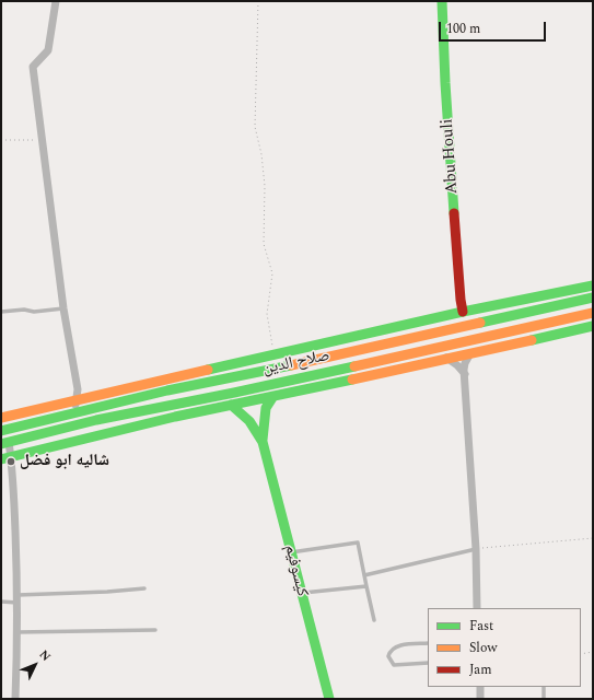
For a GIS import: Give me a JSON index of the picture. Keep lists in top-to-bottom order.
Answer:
{
  "streets": {
    "main road": ["Abu Houli", "صلاح الدين", "كيسوفيم"]
  },
  "places": ["شاليه ابو فضل"],
  "legend": ["Fast", "Slow", "Jam"],
  "scale_bar": "100 m",
  "north": "top right"
}
